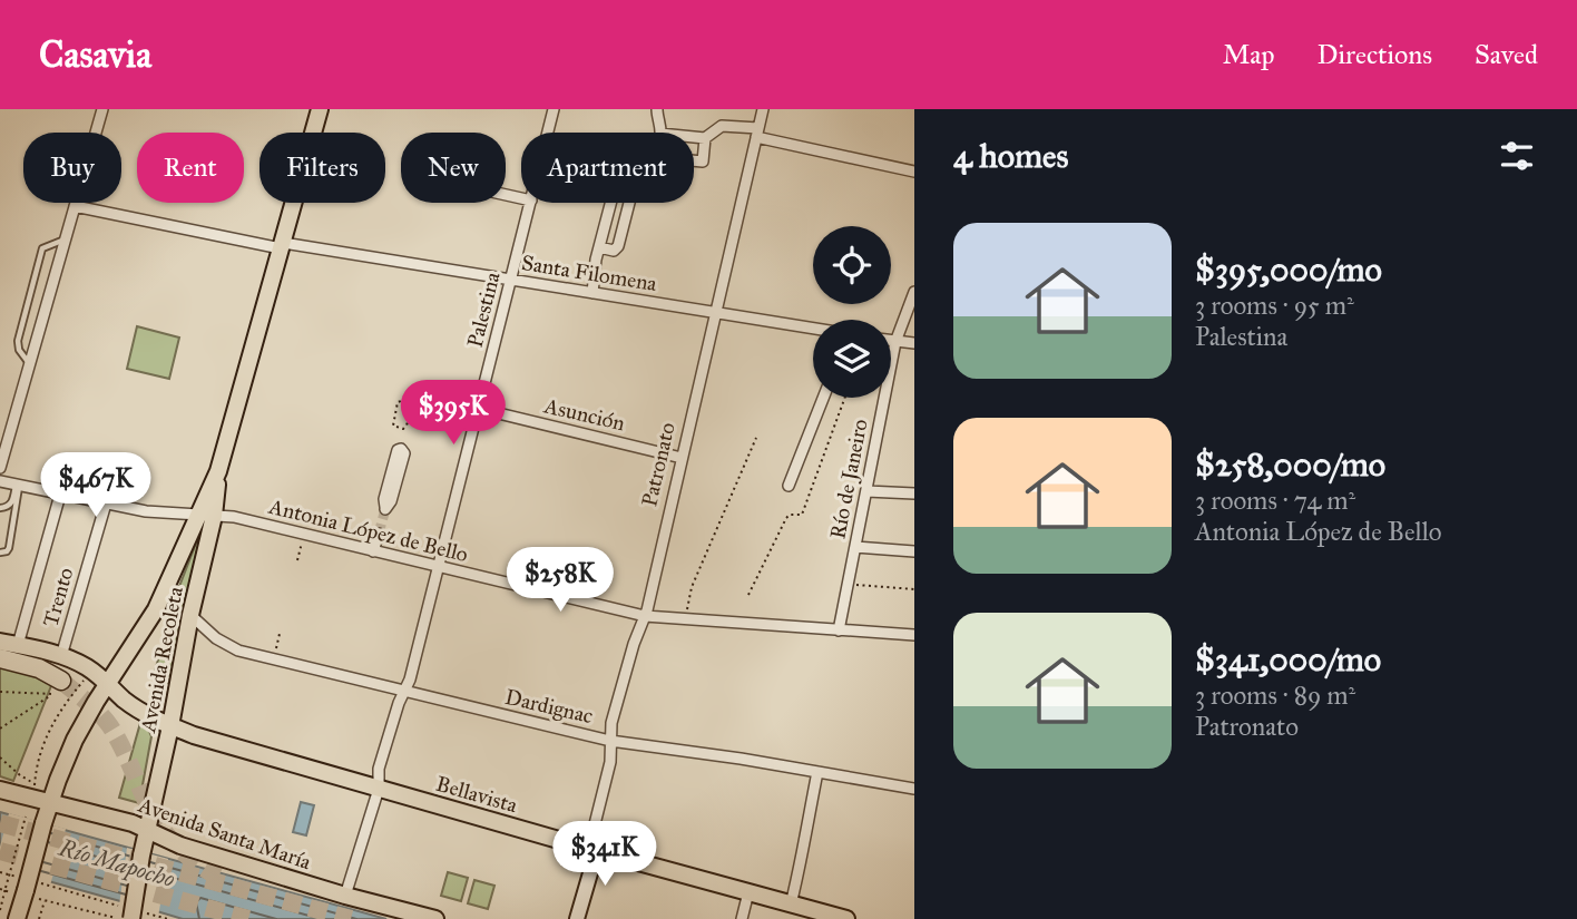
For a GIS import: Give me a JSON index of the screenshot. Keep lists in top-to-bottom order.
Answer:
{
  "streets": {
    "main road": ["Avenida Recoleta", "Bellavista", "Avenida Santa María"],
    "street": [
      "Santa Filomena",
      "Palestina",
      "Asunción",
      "Patronato",
      "Río de Janeiro",
      "Antonia López de Bello",
      "Trento",
      "Dardignac"
    ]
  },
  "crossings": [
    ["Santa Filomena", "Palestina"],
    ["Santa Filomena", "Patronato"],
    ["Santa Filomena", "Avenida Recoleta"],
    ["Palestina", "Asunción"],
    ["Palestina", "Antonia López de Bello"],
    ["Palestina", "Dardignac"],
    ["Palestina", "Bellavista"],
    ["Palestina", "Avenida Santa María"],
    ["Asunción", "Patronato"],
    ["Patronato", "Antonia López de Bello"],
    ["Patronato", "Dardignac"],
    ["Patronato", "Bellavista"],
    ["Río de Janeiro", "Antonia López de Bello"],
    ["Antonia López de Bello", "Trento"],
    ["Antonia López de Bello", "Avenida Recoleta"],
    ["Trento", "Bellavista"],
    ["Avenida Recoleta", "Dardignac"],
    ["Avenida Recoleta", "Bellavista"],
    ["Avenida Recoleta", "Avenida Santa María"]
  ],
  "water": ["Río Mapocho"],
  "page": {
    "header": "Casavia",
    "nav": ["Map", "Directions", "Saved"],
    "heading": "4 homes",
    "chip": [
      "Buy",
      "Rent",
      "Filters",
      "New",
      "Apartment"
    ],
    "list": [
      {
        "name": "$395,000/mo",
        "note": "3 rooms · 95 m² · Palestina"
      },
      {
        "name": "$258,000/mo",
        "note": "3 rooms · 74 m² · Antonia López de Bello"
      },
      {
        "name": "$341,000/mo",
        "note": "3 rooms · 89 m² · Patronato"
      }
    ],
    "price": [
      "$395K",
      "$467K",
      "$258K",
      "$341K"
    ]
  }
}
